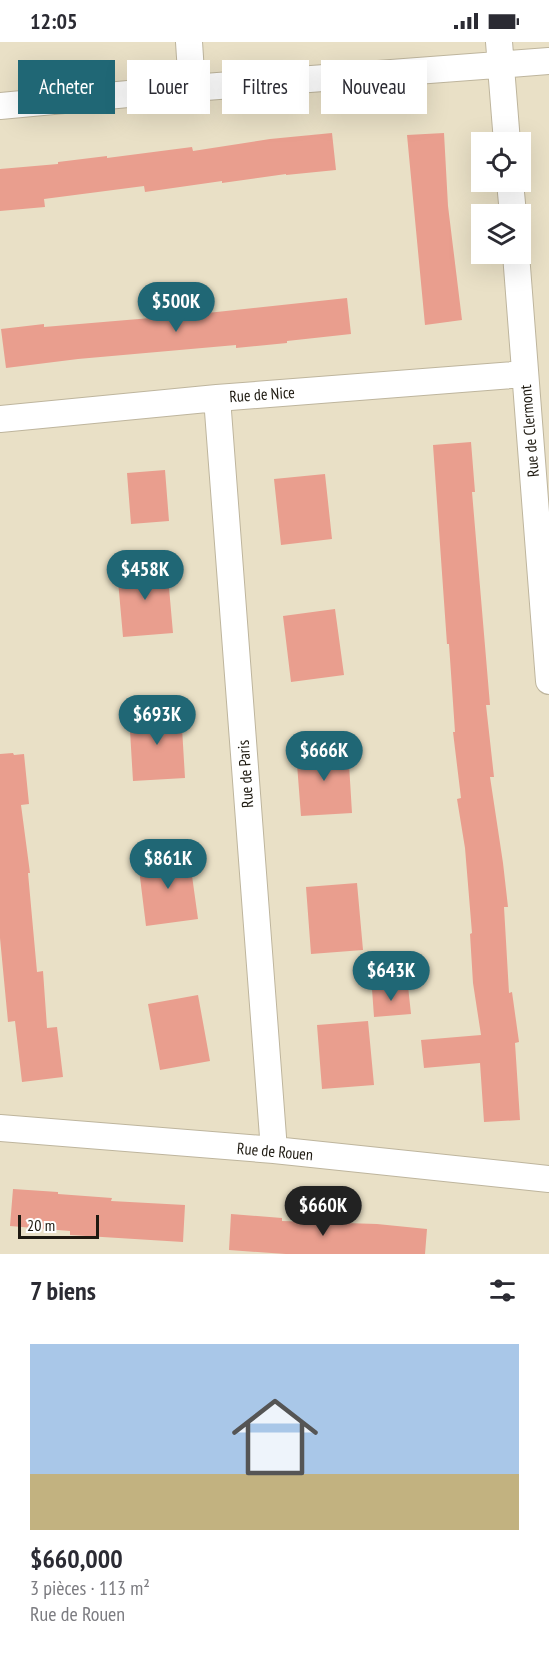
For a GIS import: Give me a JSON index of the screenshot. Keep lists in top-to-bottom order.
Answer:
{
  "streets": {
    "street": [
      "Rue de Nice",
      "Rue de Clermont",
      "Rue de Paris",
      "Rue de Rouen"
    ]
  },
  "crossings": [
    ["Rue de Nice", "Rue de Clermont"],
    ["Rue de Nice", "Rue de Paris"],
    ["Rue de Paris", "Rue de Rouen"]
  ],
  "scale_bar": "20 m",
  "page": {
    "status": "12:05",
    "chip": [
      "Acheter",
      "Louer",
      "Filtres",
      "Nouveau"
    ],
    "price": [
      "$500K",
      "$458K",
      "$693K",
      "$666K",
      "$861K",
      "$643K",
      "$660K"
    ],
    "scale": "20 m",
    "heading": "7 biens",
    "list": [
      {
        "name": "$660,000",
        "note": "3 pièces · 113 m² · Rue de Rouen"
      }
    ]
  }
}
